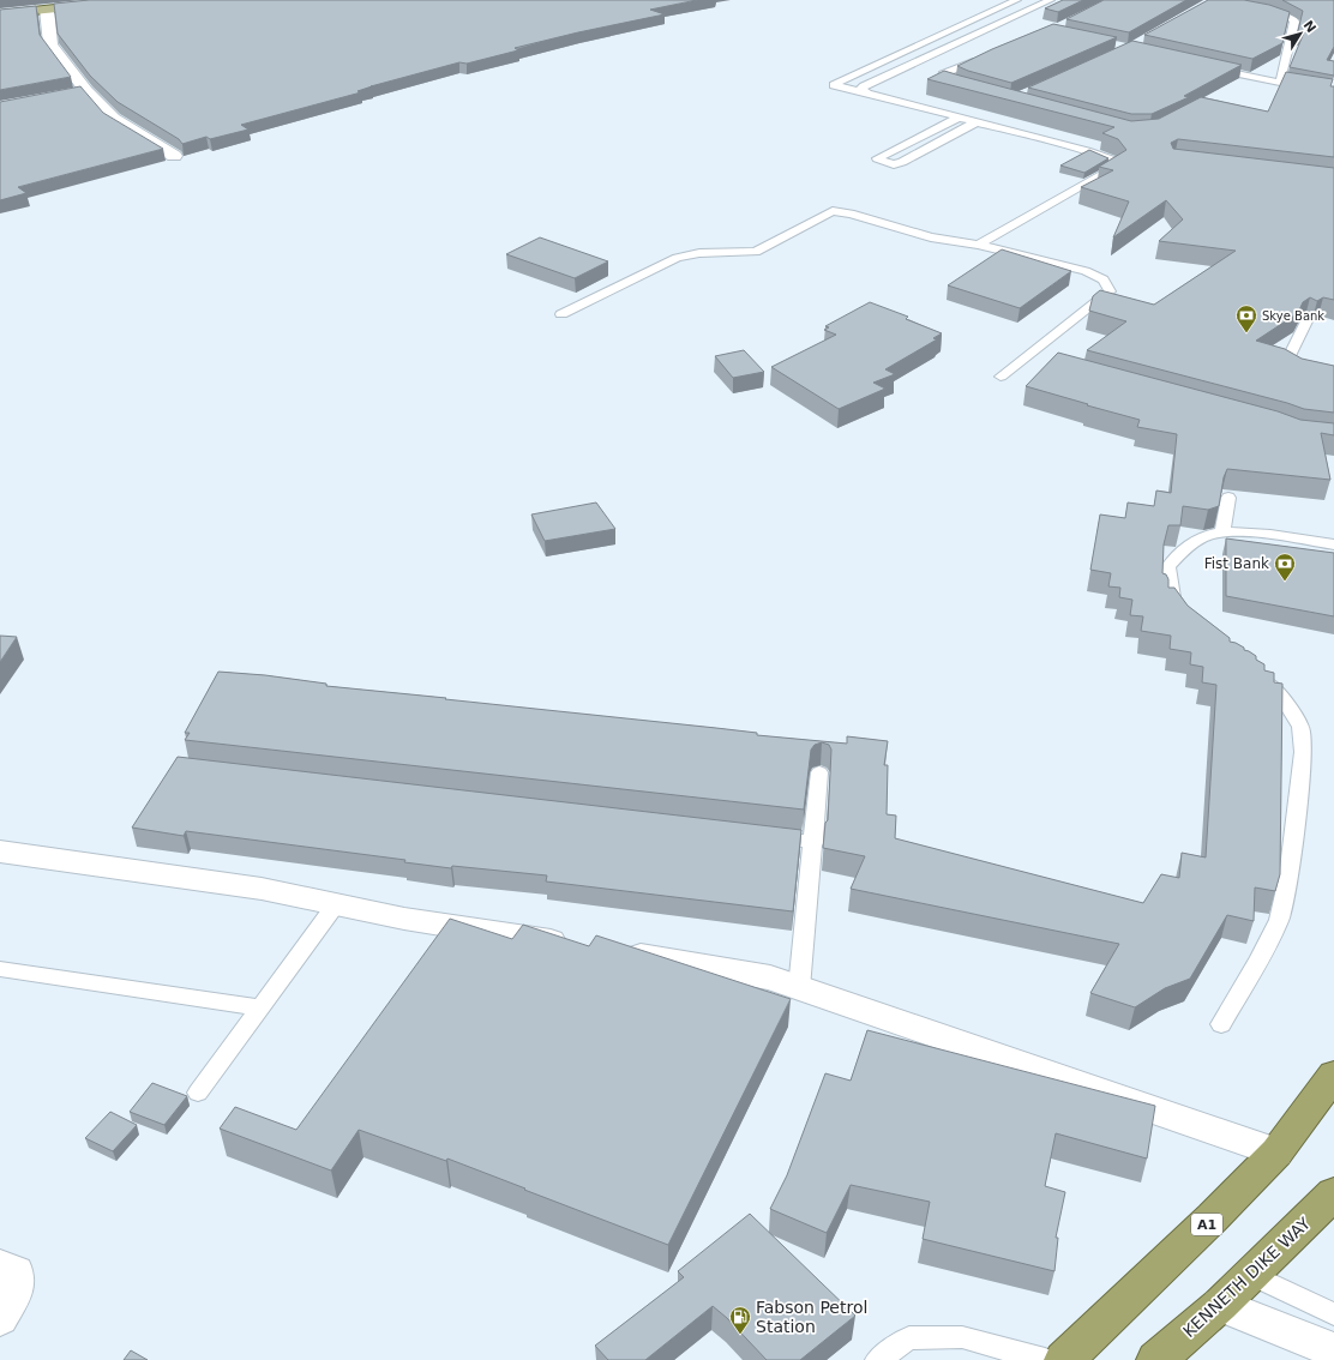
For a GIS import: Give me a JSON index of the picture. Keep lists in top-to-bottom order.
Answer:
{
  "streets": {
    "highway": ["A1", "KENNETH DIKE WAY"]
  },
  "places": {
    "bank": ["Skye Bank", "Fist Bank"],
    "fuel station": ["Fabson Petrol Station"]
  },
  "north": "top right"
}
